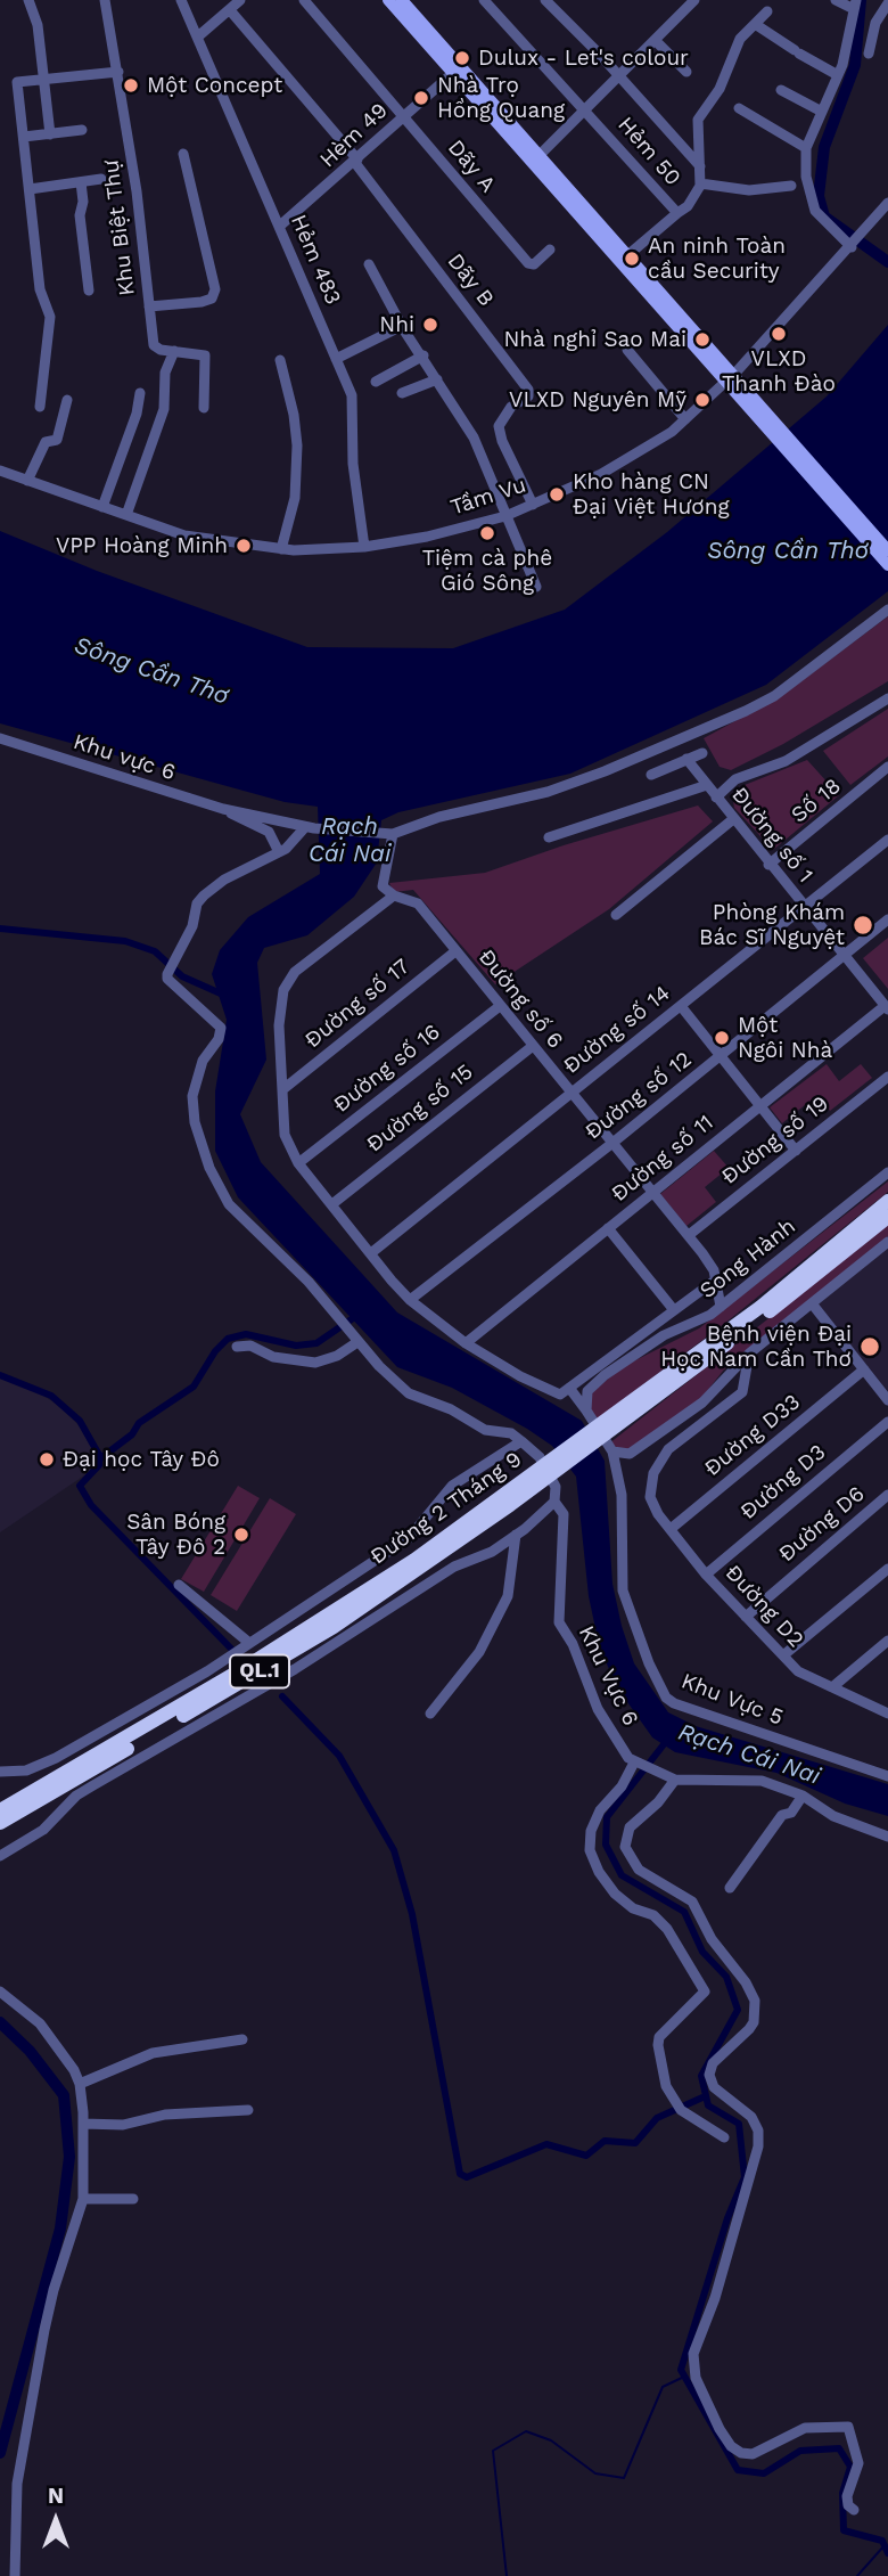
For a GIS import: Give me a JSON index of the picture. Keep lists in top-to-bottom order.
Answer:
{
  "streets": {
    "highway": ["Đường 2 Tháng 9", "QL.1"],
    "street": [
      "Hèm 49",
      "Hẻm 50",
      "Dãy A",
      "Khu Biệt Thự",
      "Hẻm 483",
      "Dãy B",
      "Tầm Vu",
      "Khu vực 6",
      "Số 18",
      "Đường số 1",
      "Đường số 6",
      "Đường số 17",
      "Đường số 14",
      "Đường số 16",
      "Đường số 12",
      "Đường số 15",
      "Đường số 19",
      "Đường số 11",
      "Song Hành",
      "Đường D33",
      "Đường D3",
      "Đường D6",
      "Đường D2",
      "Khu Vực 6",
      "Khu Vực 5"
    ]
  },
  "crossings": [
    ["Hèm 49", "Dãy A"],
    ["Hèm 49", "Hẻm 483"],
    ["Hèm 49", "Dãy B"],
    ["Hẻm 483", "Tầm Vu"],
    ["Dãy B", "Tầm Vu"],
    ["Khu vực 6", "Đường số 6"],
    ["Số 18", "Đường số 1"],
    ["Đường số 1", "Đường số 14"],
    ["Đường số 1", "Đường số 12"],
    ["Đường số 1", "Đường số 11"],
    ["Đường số 6", "Đường số 17"],
    ["Đường số 6", "Đường số 14"],
    ["Đường số 6", "Đường số 16"],
    ["Đường số 6", "Đường số 12"],
    ["Đường số 6", "Đường số 15"],
    ["Đường số 6", "Đường số 19"],
    ["Đường số 6", "Đường số 11"],
    ["Đường số 6", "Song Hành"],
    ["Song Hành", "Khu Vực 5"],
    ["Đường D33", "Đường D2"],
    ["Đường D3", "Đường D2"],
    ["Đường D6", "Đường D2"]
  ],
  "water": ["Sông Cần Thơ", "Rạch Cái Nai"],
  "places": [
    "Dulux - Let's colour",
    "Một Concept",
    "Nhà Trọ Hồng Quang",
    "An ninh Toàn cầu Security",
    "Nhi",
    "VLXD Thanh Đào",
    "Nhà nghỉ Sao Mai",
    "VLXD Nguyên Mỹ",
    "Kho hàng CN Đại Việt Hương",
    "Tiệm cà phê Gió Sông",
    "VPP Hoàng Minh",
    "Phòng Khám Bác Sĩ Nguyệt",
    "Một Ngôi Nhà",
    "Bệnh viện Đại Học Nam Cần Thơ",
    "Đại học Tây Đô",
    "Sân Bóng Tây Đô 2"
  ],
  "north": "top"
}
